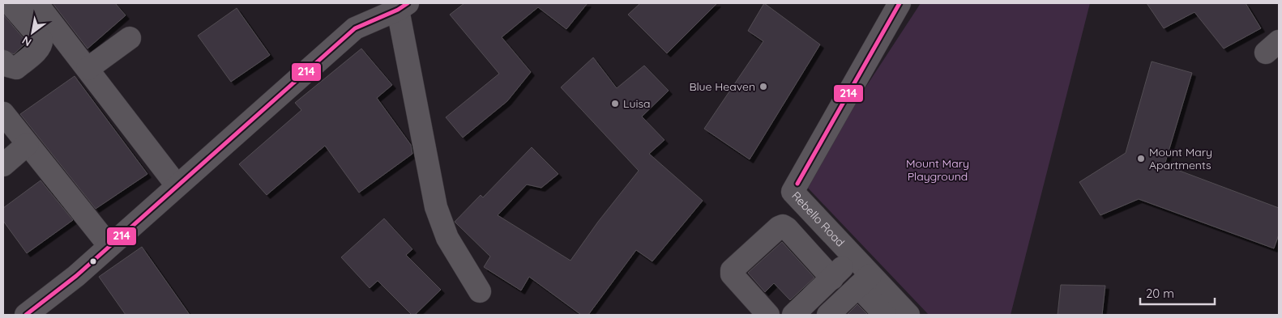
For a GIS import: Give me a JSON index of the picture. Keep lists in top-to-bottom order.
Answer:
{
  "streets": {
    "street": ["Rebello Road"]
  },
  "parks": ["Mount Mary Playground"],
  "places": ["Blue Heaven", "Luisa", "Mount Mary Apartments"],
  "lines": ["transit line 214"],
  "scale_bar": "20 m",
  "north": "bottom left"
}
